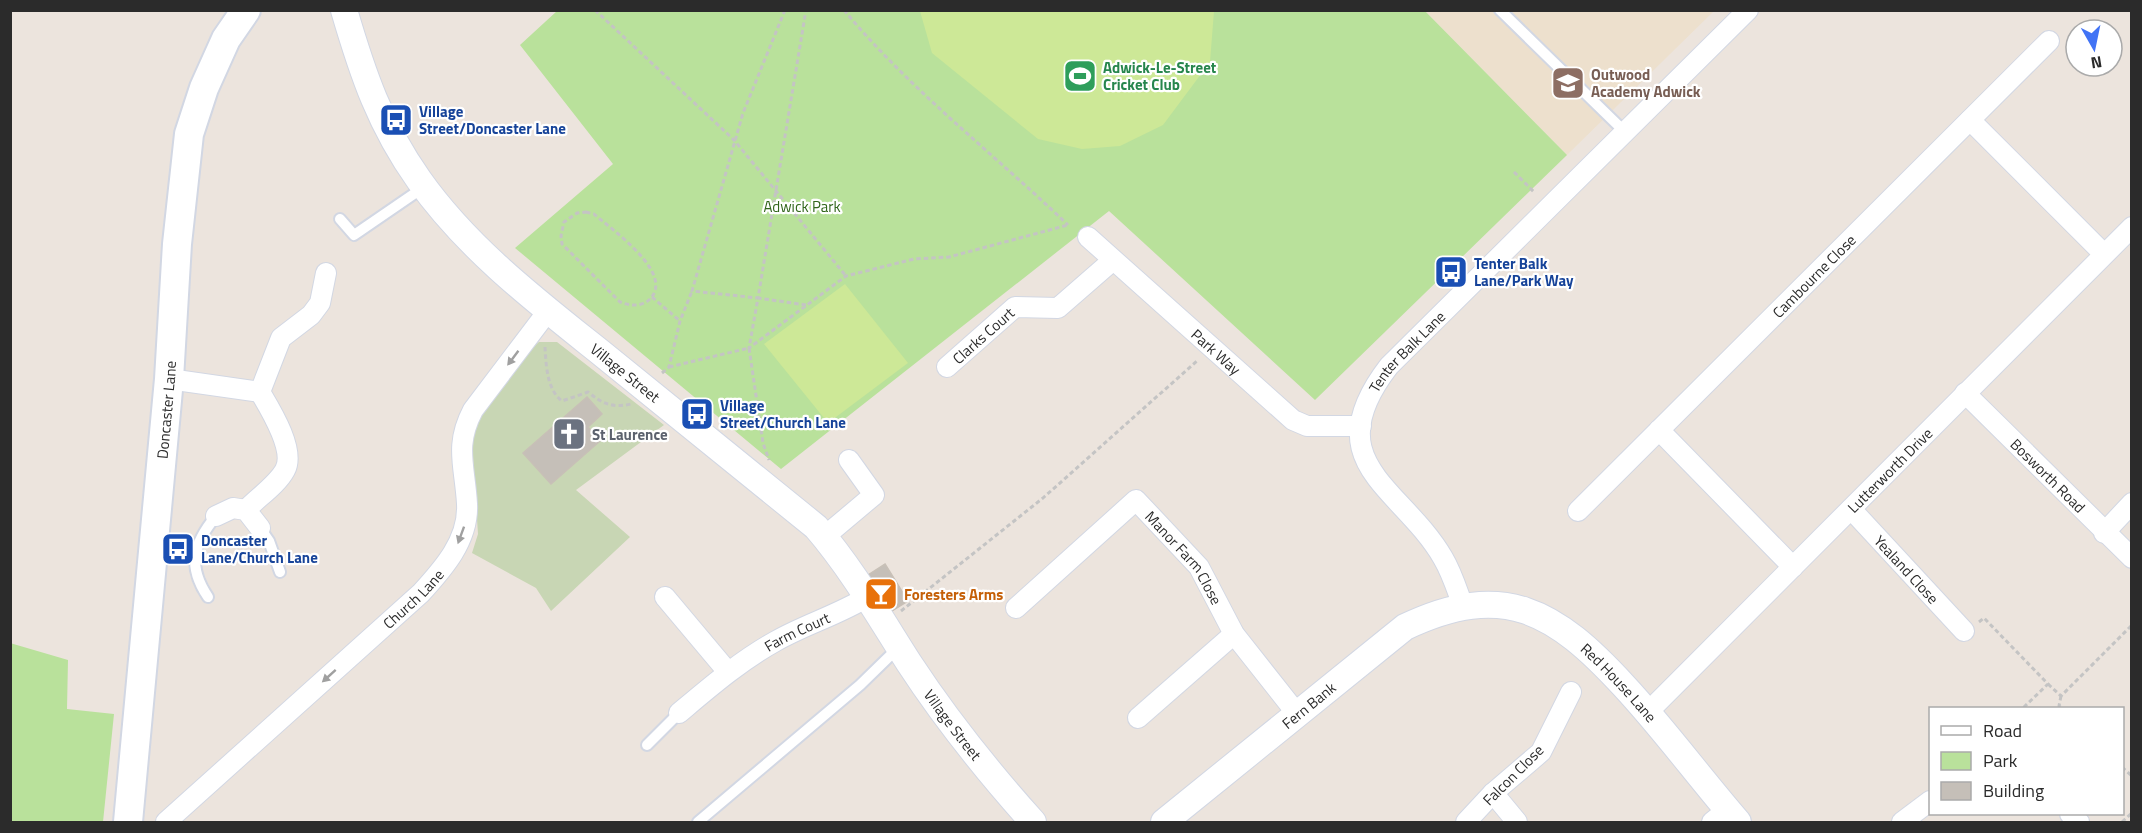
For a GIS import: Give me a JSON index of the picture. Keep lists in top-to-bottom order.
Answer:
{
  "streets": {
    "main road": ["Doncaster Lane"],
    "street": [
      "Cambourne Close",
      "Clarks Court",
      "Tenter Balk Lane",
      "Park Way",
      "Village Street",
      "Lutterworth Drive",
      "Bosworth Road",
      "Manor Farm Close",
      "Yealand Close",
      "Church Lane",
      "Farm Court",
      "Red House Lane",
      "Fern Bank",
      "Falcon Close"
    ]
  },
  "crossings": [
    ["Clarks Court", "Park Way"],
    ["Tenter Balk Lane", "Park Way"],
    ["Tenter Balk Lane", "Red House Lane"],
    ["Tenter Balk Lane", "Fern Bank"],
    ["Village Street", "Church Lane"],
    ["Village Street", "Farm Court"],
    ["Lutterworth Drive", "Bosworth Road"],
    ["Lutterworth Drive", "Yealand Close"],
    ["Lutterworth Drive", "Red House Lane"],
    ["Manor Farm Close", "Fern Bank"],
    ["Red House Lane", "Fern Bank"]
  ],
  "one_way": ["Church Lane"],
  "parks": ["Adwick Park"],
  "places": {
    "sports": ["Adwick-Le-Street Cricket Club"],
    "school or university": ["Outwood Academy Adwick"],
    "bus stop": [
      "Village Street/Doncaster Lane",
      "Tenter Balk Lane/Park Way",
      "Village Street/Church Lane",
      "Doncaster Lane/Church Lane"
    ],
    "church": ["St Laurence"],
    "bar": ["Foresters Arms"]
  },
  "legend": ["Road", "Park", "Building"],
  "north": "bottom"
}
